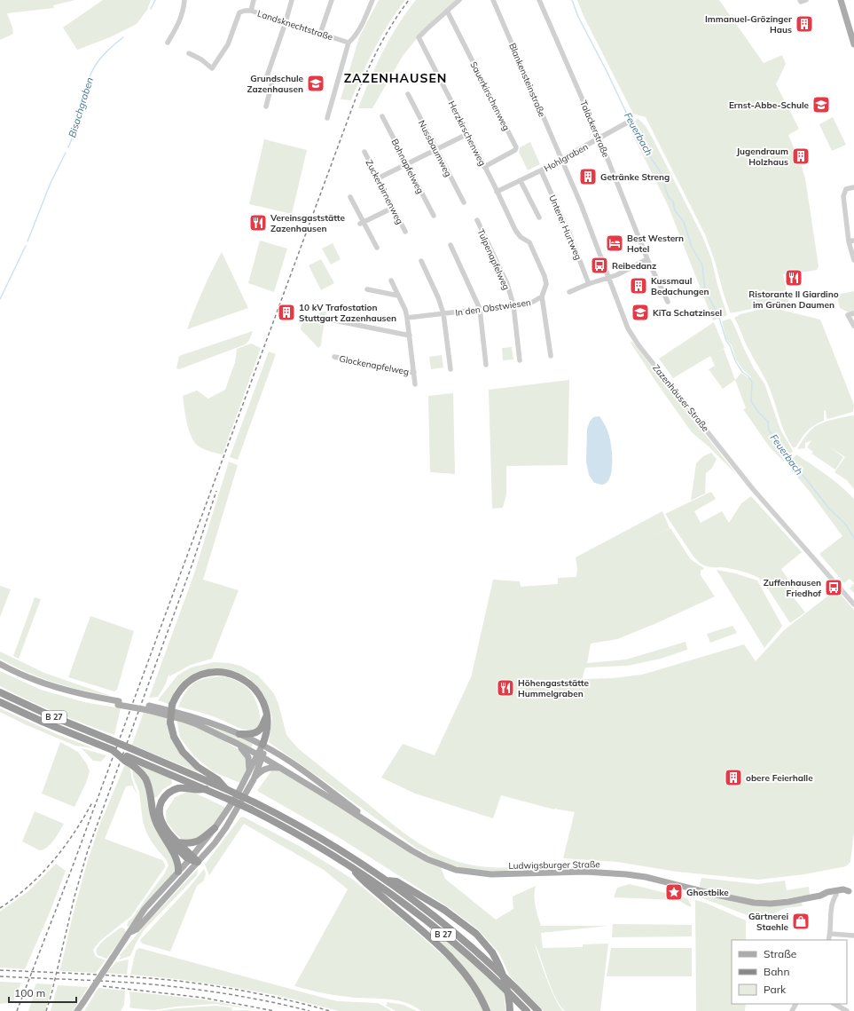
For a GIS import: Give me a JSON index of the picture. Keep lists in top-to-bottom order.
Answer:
{
  "streets": {
    "highway": ["B 27"],
    "main road": ["Ludwigsburger Straße"],
    "street": [
      "Landsknechtstraße",
      "Blankensteinstraße",
      "Sauerkirschenweg",
      "Taläckerstraße",
      "Herzkirschenweg",
      "Nussbaumweg",
      "Hohlgraben",
      "Bohnapfelweg",
      "Zuckerbirnenweg",
      "Unterer Hurtweg",
      "Tulpenapfelweg",
      "In den Obstwiesen",
      "Glockenapfelweg",
      "Zazenhäuser Straße"
    ]
  },
  "crossings": [
    ["Blankensteinstraße", "Hohlgraben"],
    ["Blankensteinstraße", "Zazenhäuser Straße"],
    ["Sauerkirschenweg", "Herzkirschenweg"],
    ["Taläckerstraße", "Hohlgraben"],
    ["Herzkirschenweg", "Hohlgraben"],
    ["Herzkirschenweg", "In den Obstwiesen"],
    ["Hohlgraben", "Unterer Hurtweg"],
    ["Hohlgraben", "In den Obstwiesen"],
    ["Hohlgraben", "Zazenhäuser Straße"],
    ["Tulpenapfelweg", "In den Obstwiesen"],
    ["B 27", "Ludwigsburger Straße"]
  ],
  "districts": ["ZAZENHAUSEN"],
  "water": ["Bisachgraben", "Feuerbach"],
  "places": {
    "building": [
      "Immanuel-Grözinger Haus",
      "Jugendraum Holzhaus",
      "Getränke Streng",
      "Kussmaul Bedachungen",
      "10 kV Trafostation Stuttgart Zazenhausen",
      "obere Feierhalle"
    ],
    "school or university": ["Grundschule Zazenhausen", "Ernst-Abbe-Schule", "KiTa Schatzinsel"],
    "restaurant": ["Vereinsgaststätte Zazenhausen", "Ristorante Il Giardino im Grünen Daumen", "Höhengaststätte Hummelgraben"],
    "hotel": ["Best Western Hotel"],
    "bus stop": ["Reibedanz", "Zuffenhausen Friedhof"],
    "place": ["Ghostbike"],
    "shop": ["Gärtnerei Staehle"]
  },
  "legend": ["Straße", "Bahn", "Park"],
  "scale_bar": "100 m"
}
